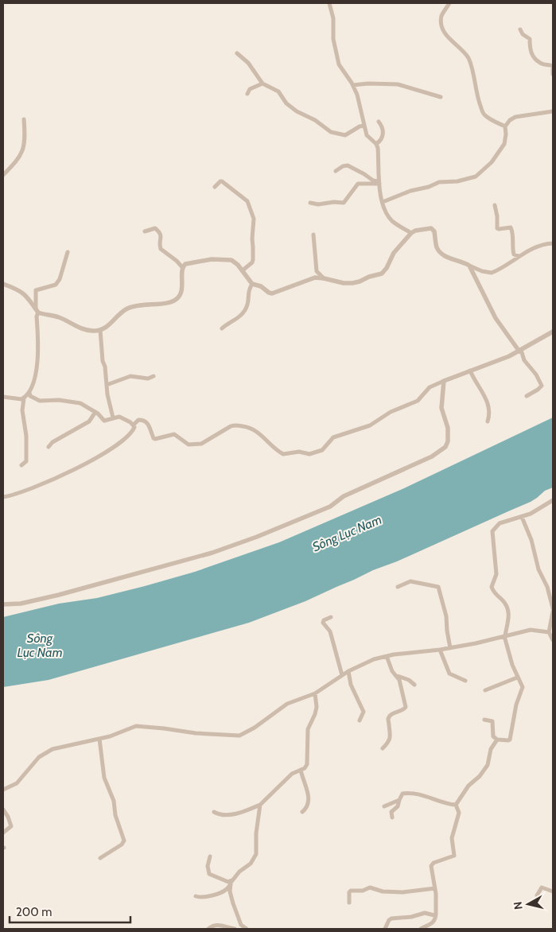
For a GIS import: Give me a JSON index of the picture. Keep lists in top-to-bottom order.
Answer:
{
  "water": ["Sông Lục Nam"],
  "scale_bar": "200 m",
  "north": "left"
}
